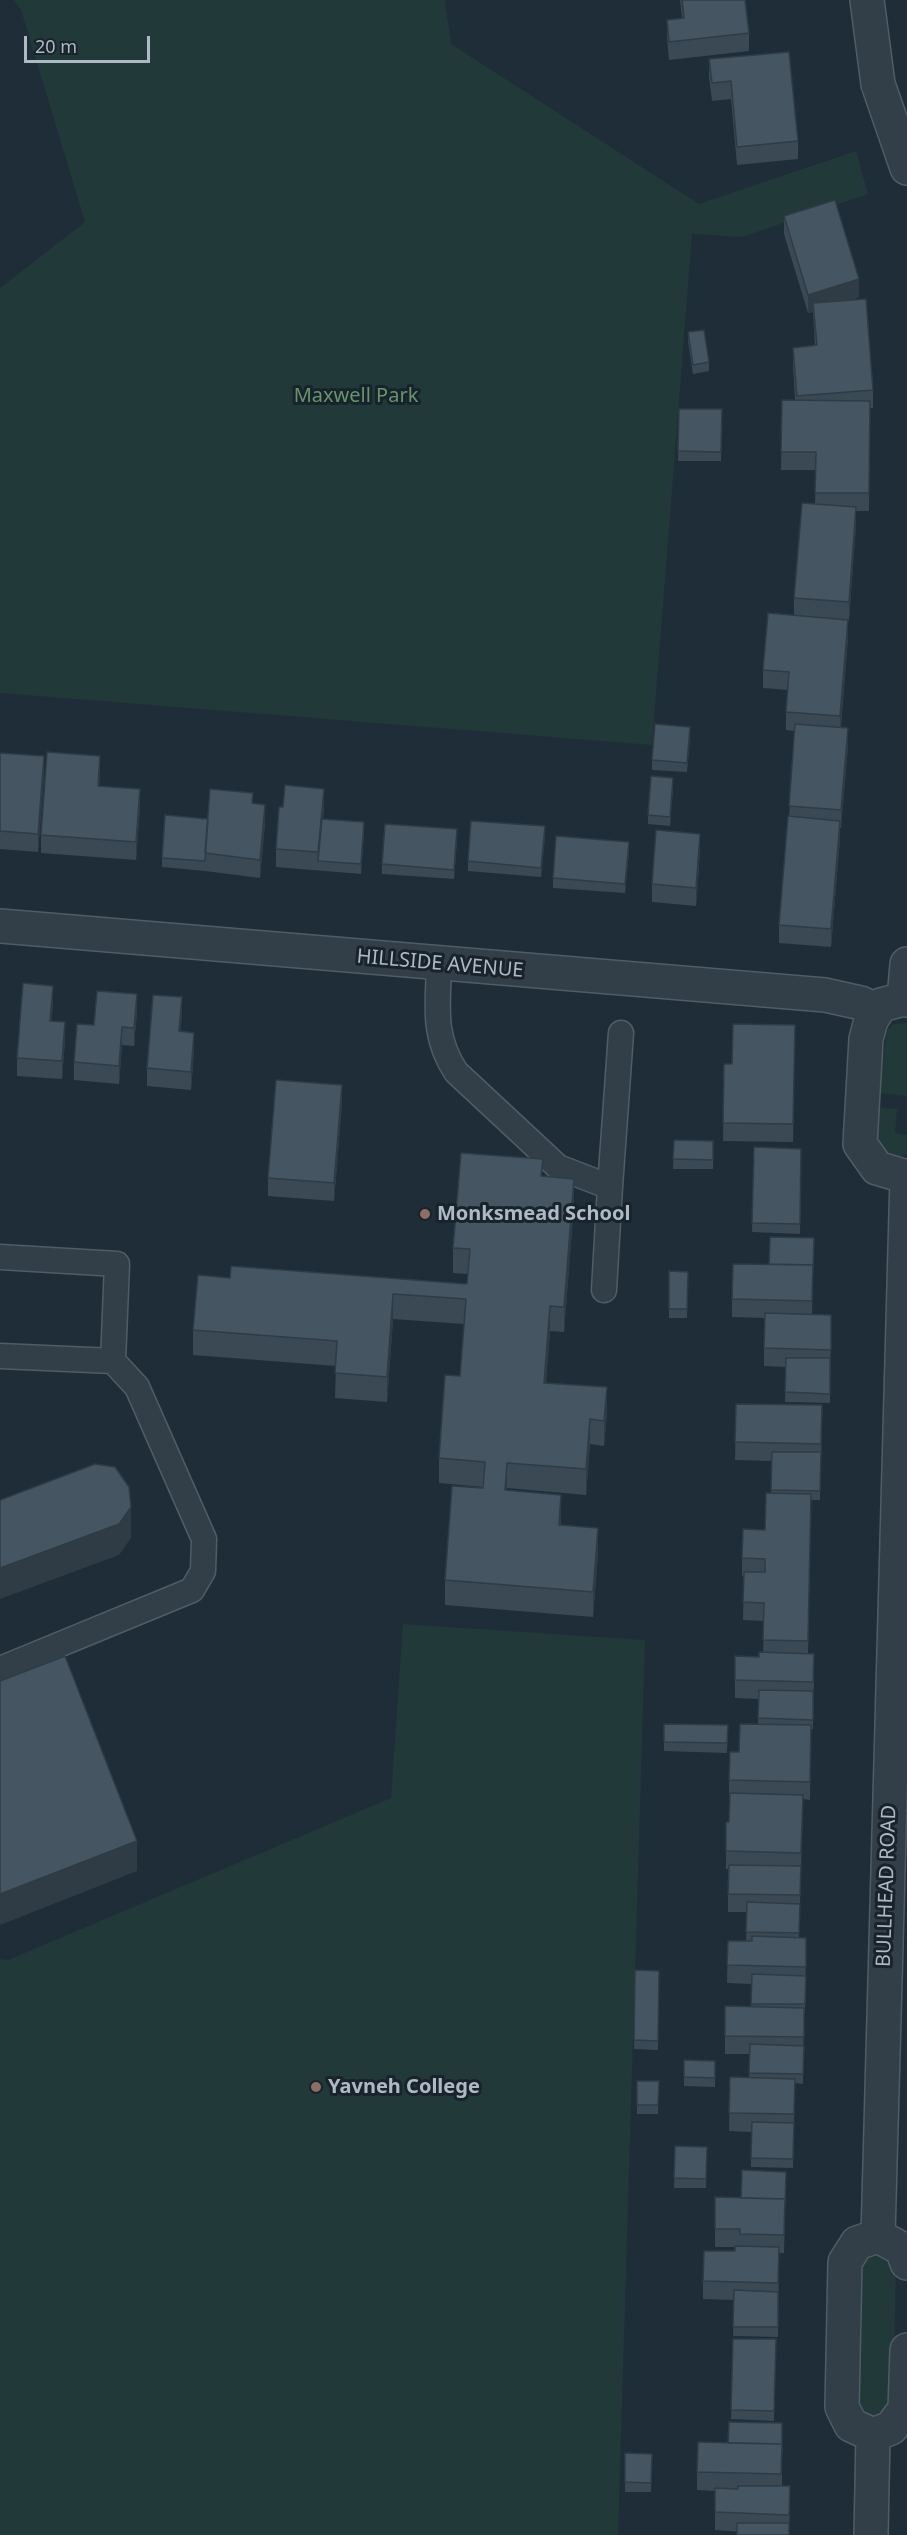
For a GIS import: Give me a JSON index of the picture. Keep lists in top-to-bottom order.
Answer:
{
  "streets": {
    "street": ["HILLSIDE AVENUE", "BULLHEAD ROAD"]
  },
  "crossings": [
    ["HILLSIDE AVENUE", "BULLHEAD ROAD"]
  ],
  "parks": ["Maxwell Park"],
  "places": ["Monksmead School", "Yavneh College"],
  "scale_bar": "20 m"
}
